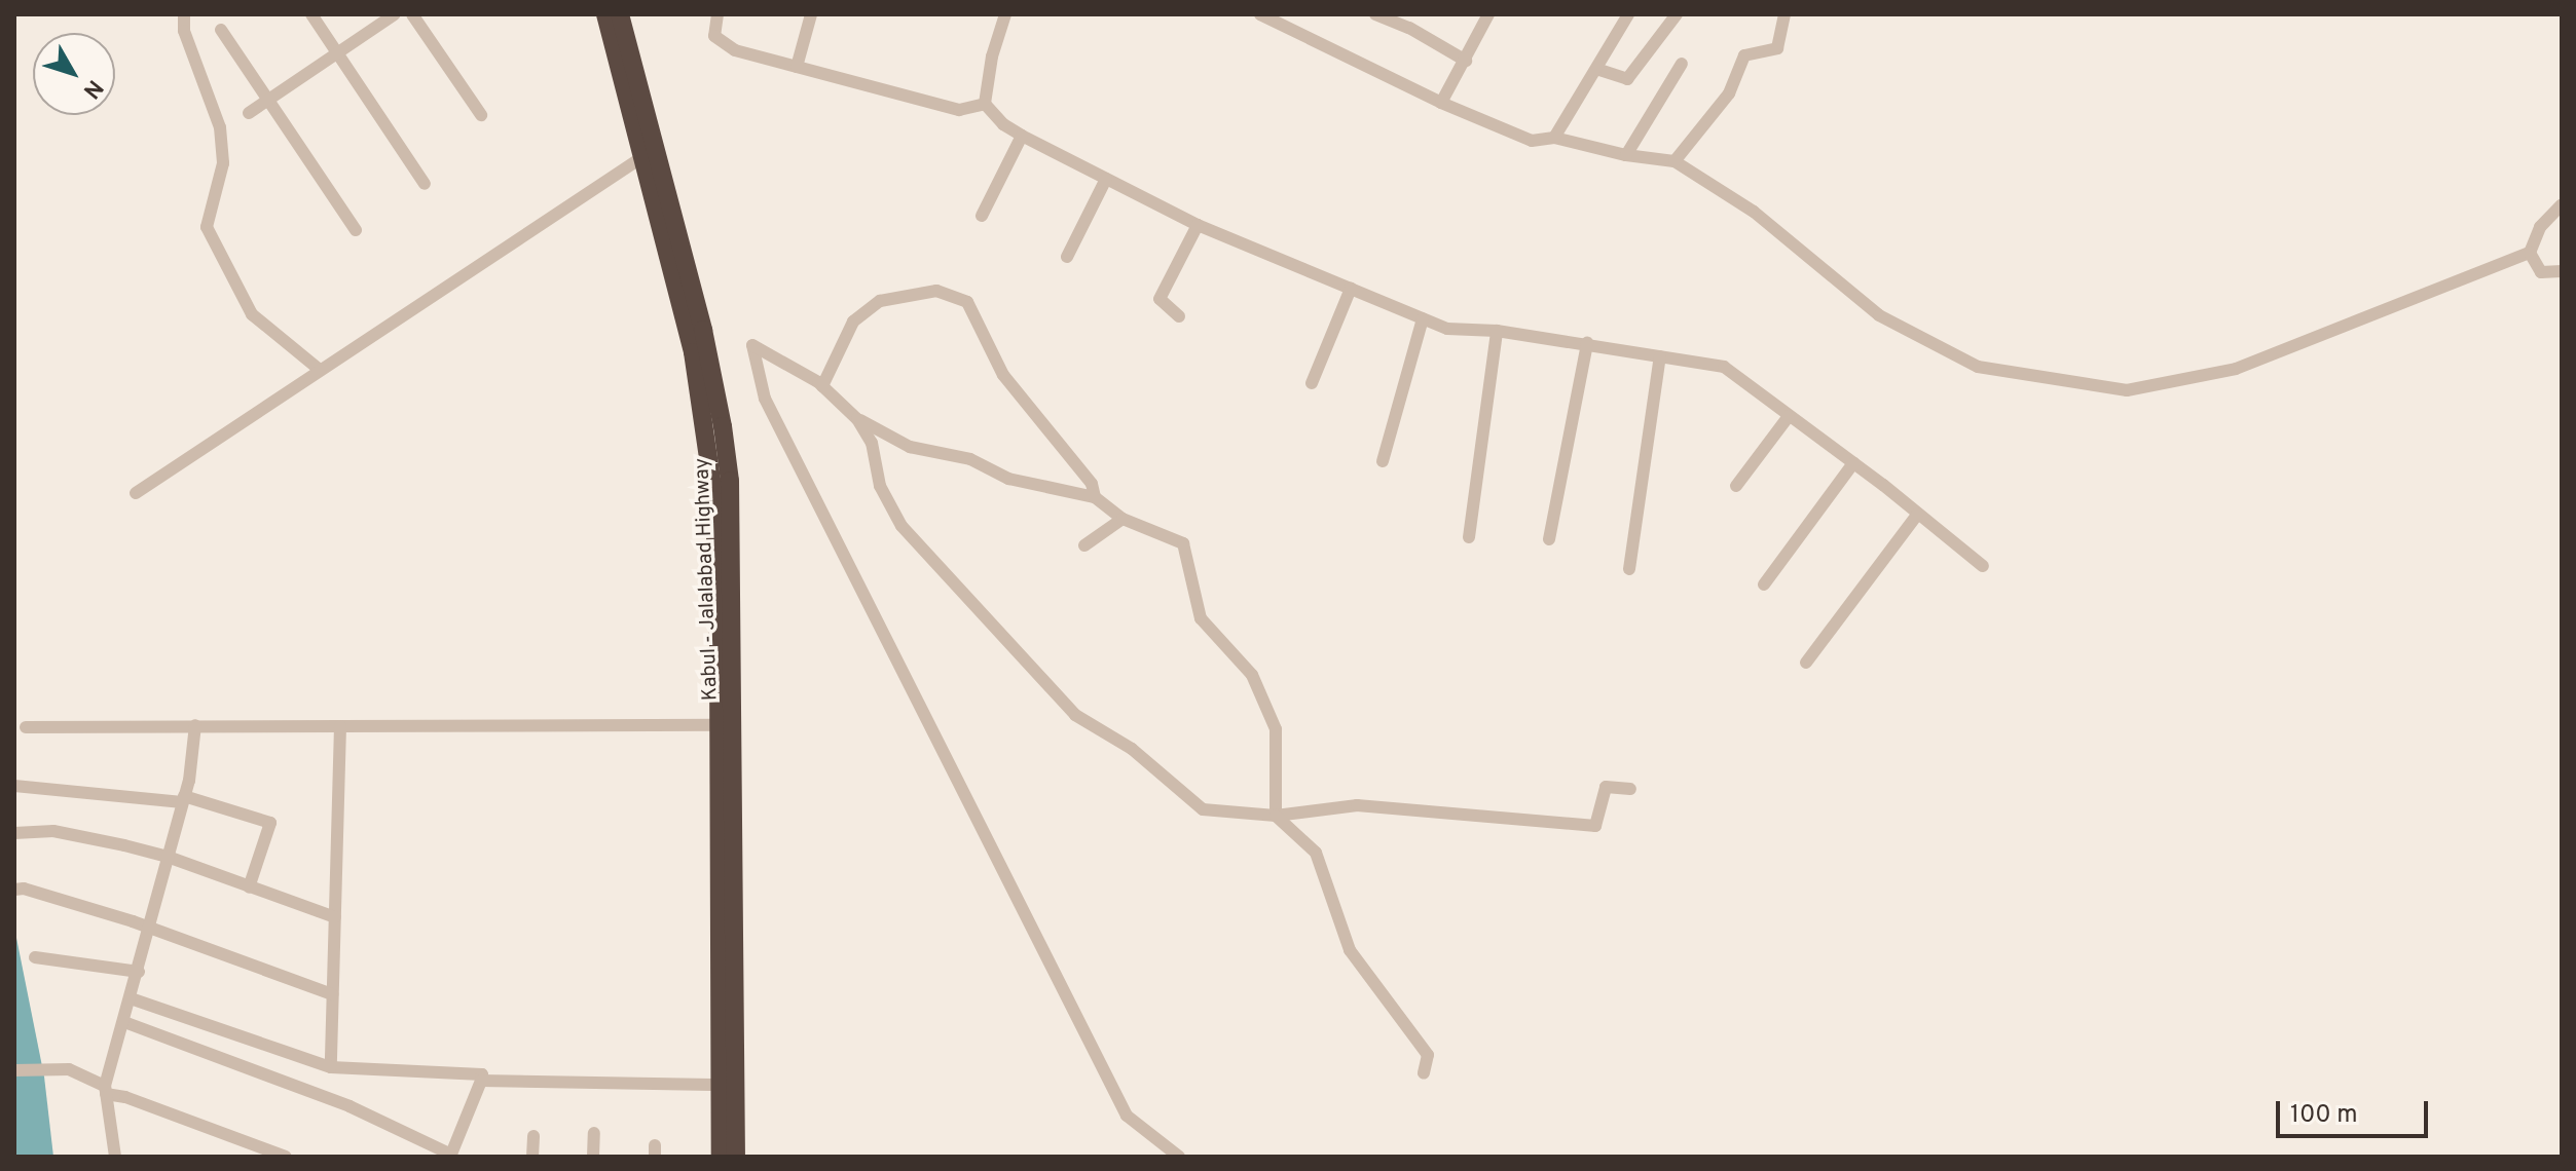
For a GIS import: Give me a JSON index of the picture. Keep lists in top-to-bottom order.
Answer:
{
  "streets": {
    "highway": ["Kabul - Jalalabad Highway"]
  },
  "scale_bar": "100 m",
  "north": "bottom right"
}
